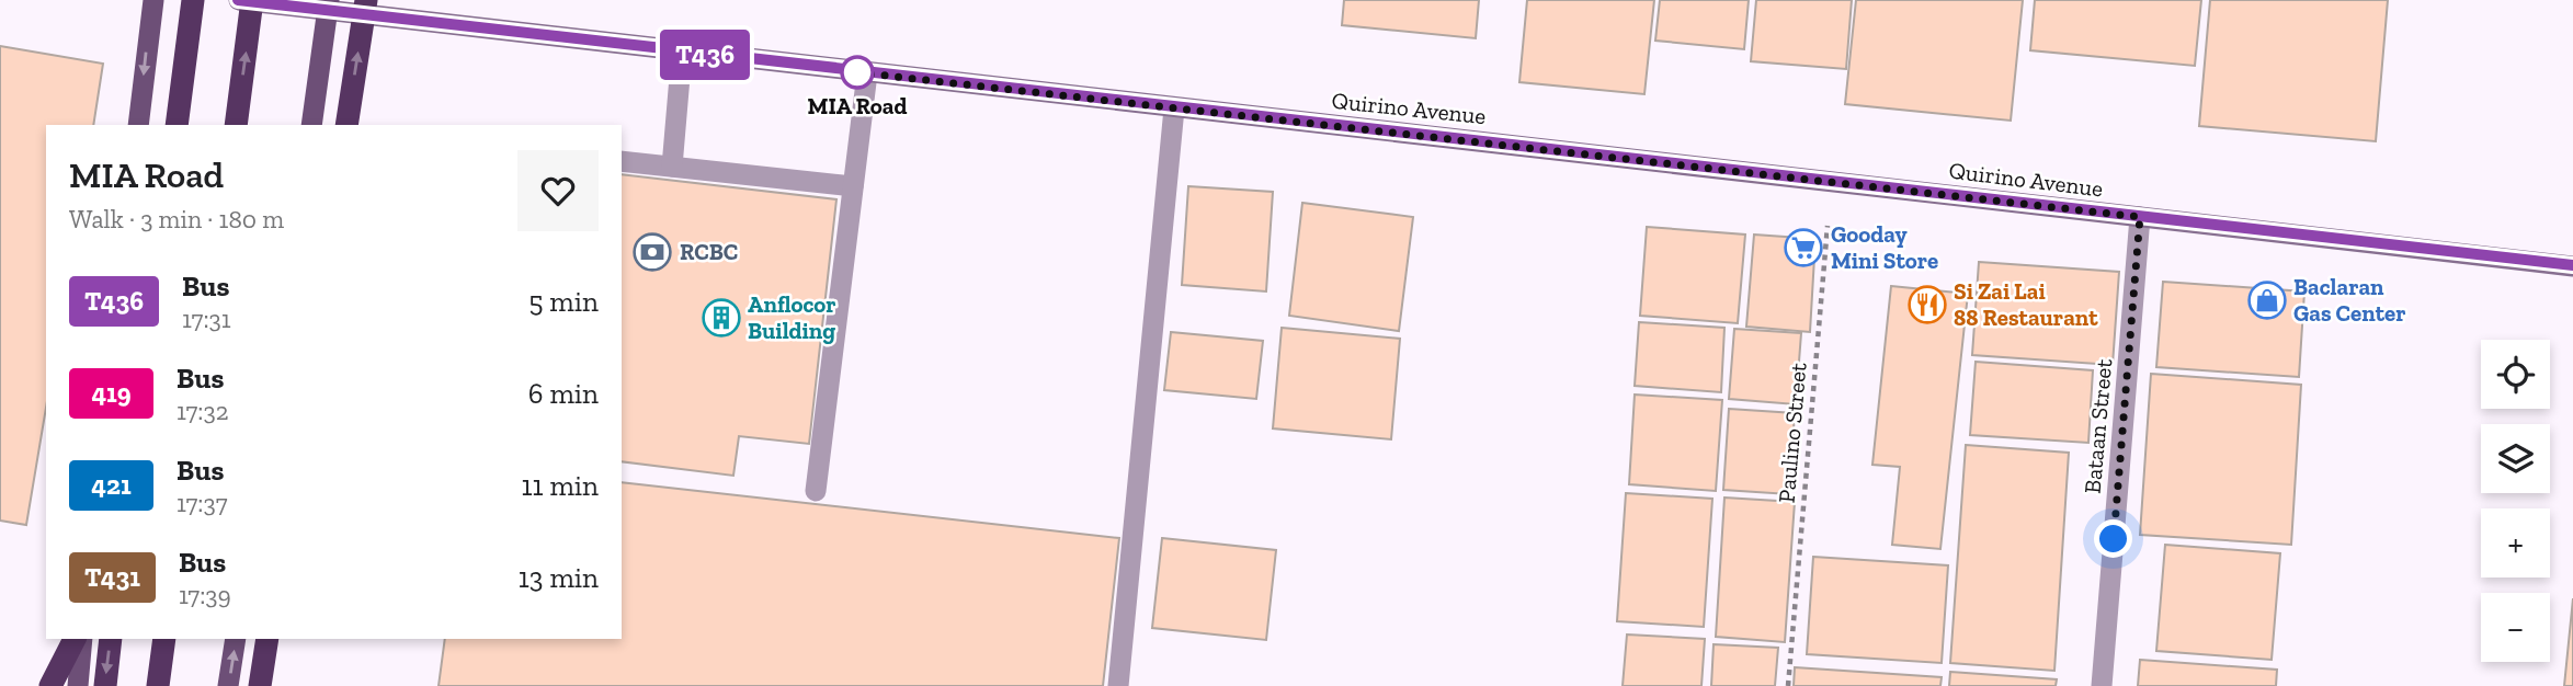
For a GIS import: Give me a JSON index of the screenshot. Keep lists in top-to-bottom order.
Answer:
{
  "streets": {
    "main road": ["Quirino Avenue"],
    "street": ["Bataan Street"],
    "path": ["Paulino Street"]
  },
  "crossings": [
    ["Quirino Avenue", "Bataan Street"],
    ["Quirino Avenue", "Paulino Street"]
  ],
  "places": {
    "other": ["MIA Road"],
    "supermarket": ["Gooday Mini Store"],
    "bank": ["RCBC"],
    "shop": ["Baclaran Gas Center"],
    "restaurant": ["Si Zai Lai 88 Restaurant"],
    "building": ["Anflocor Building"]
  },
  "lines": ["bus line T436"],
  "page": {
    "on_map": "T436",
    "heading": ["MIA Road", "Walk · 3 min · 180 m"],
    "list": [
      {
        "mark": "T436",
        "name": "Bus",
        "note": "17:31",
        "value": "5 min"
      },
      {
        "mark": "419",
        "name": "Bus",
        "note": "17:32",
        "value": "6 min"
      },
      {
        "mark": "421",
        "name": "Bus",
        "note": "17:37",
        "value": "11 min"
      },
      {
        "mark": "T431",
        "name": "Bus",
        "note": "17:39",
        "value": "13 min"
      }
    ],
    "map_buttons": ["+", "−"]
  }
}
